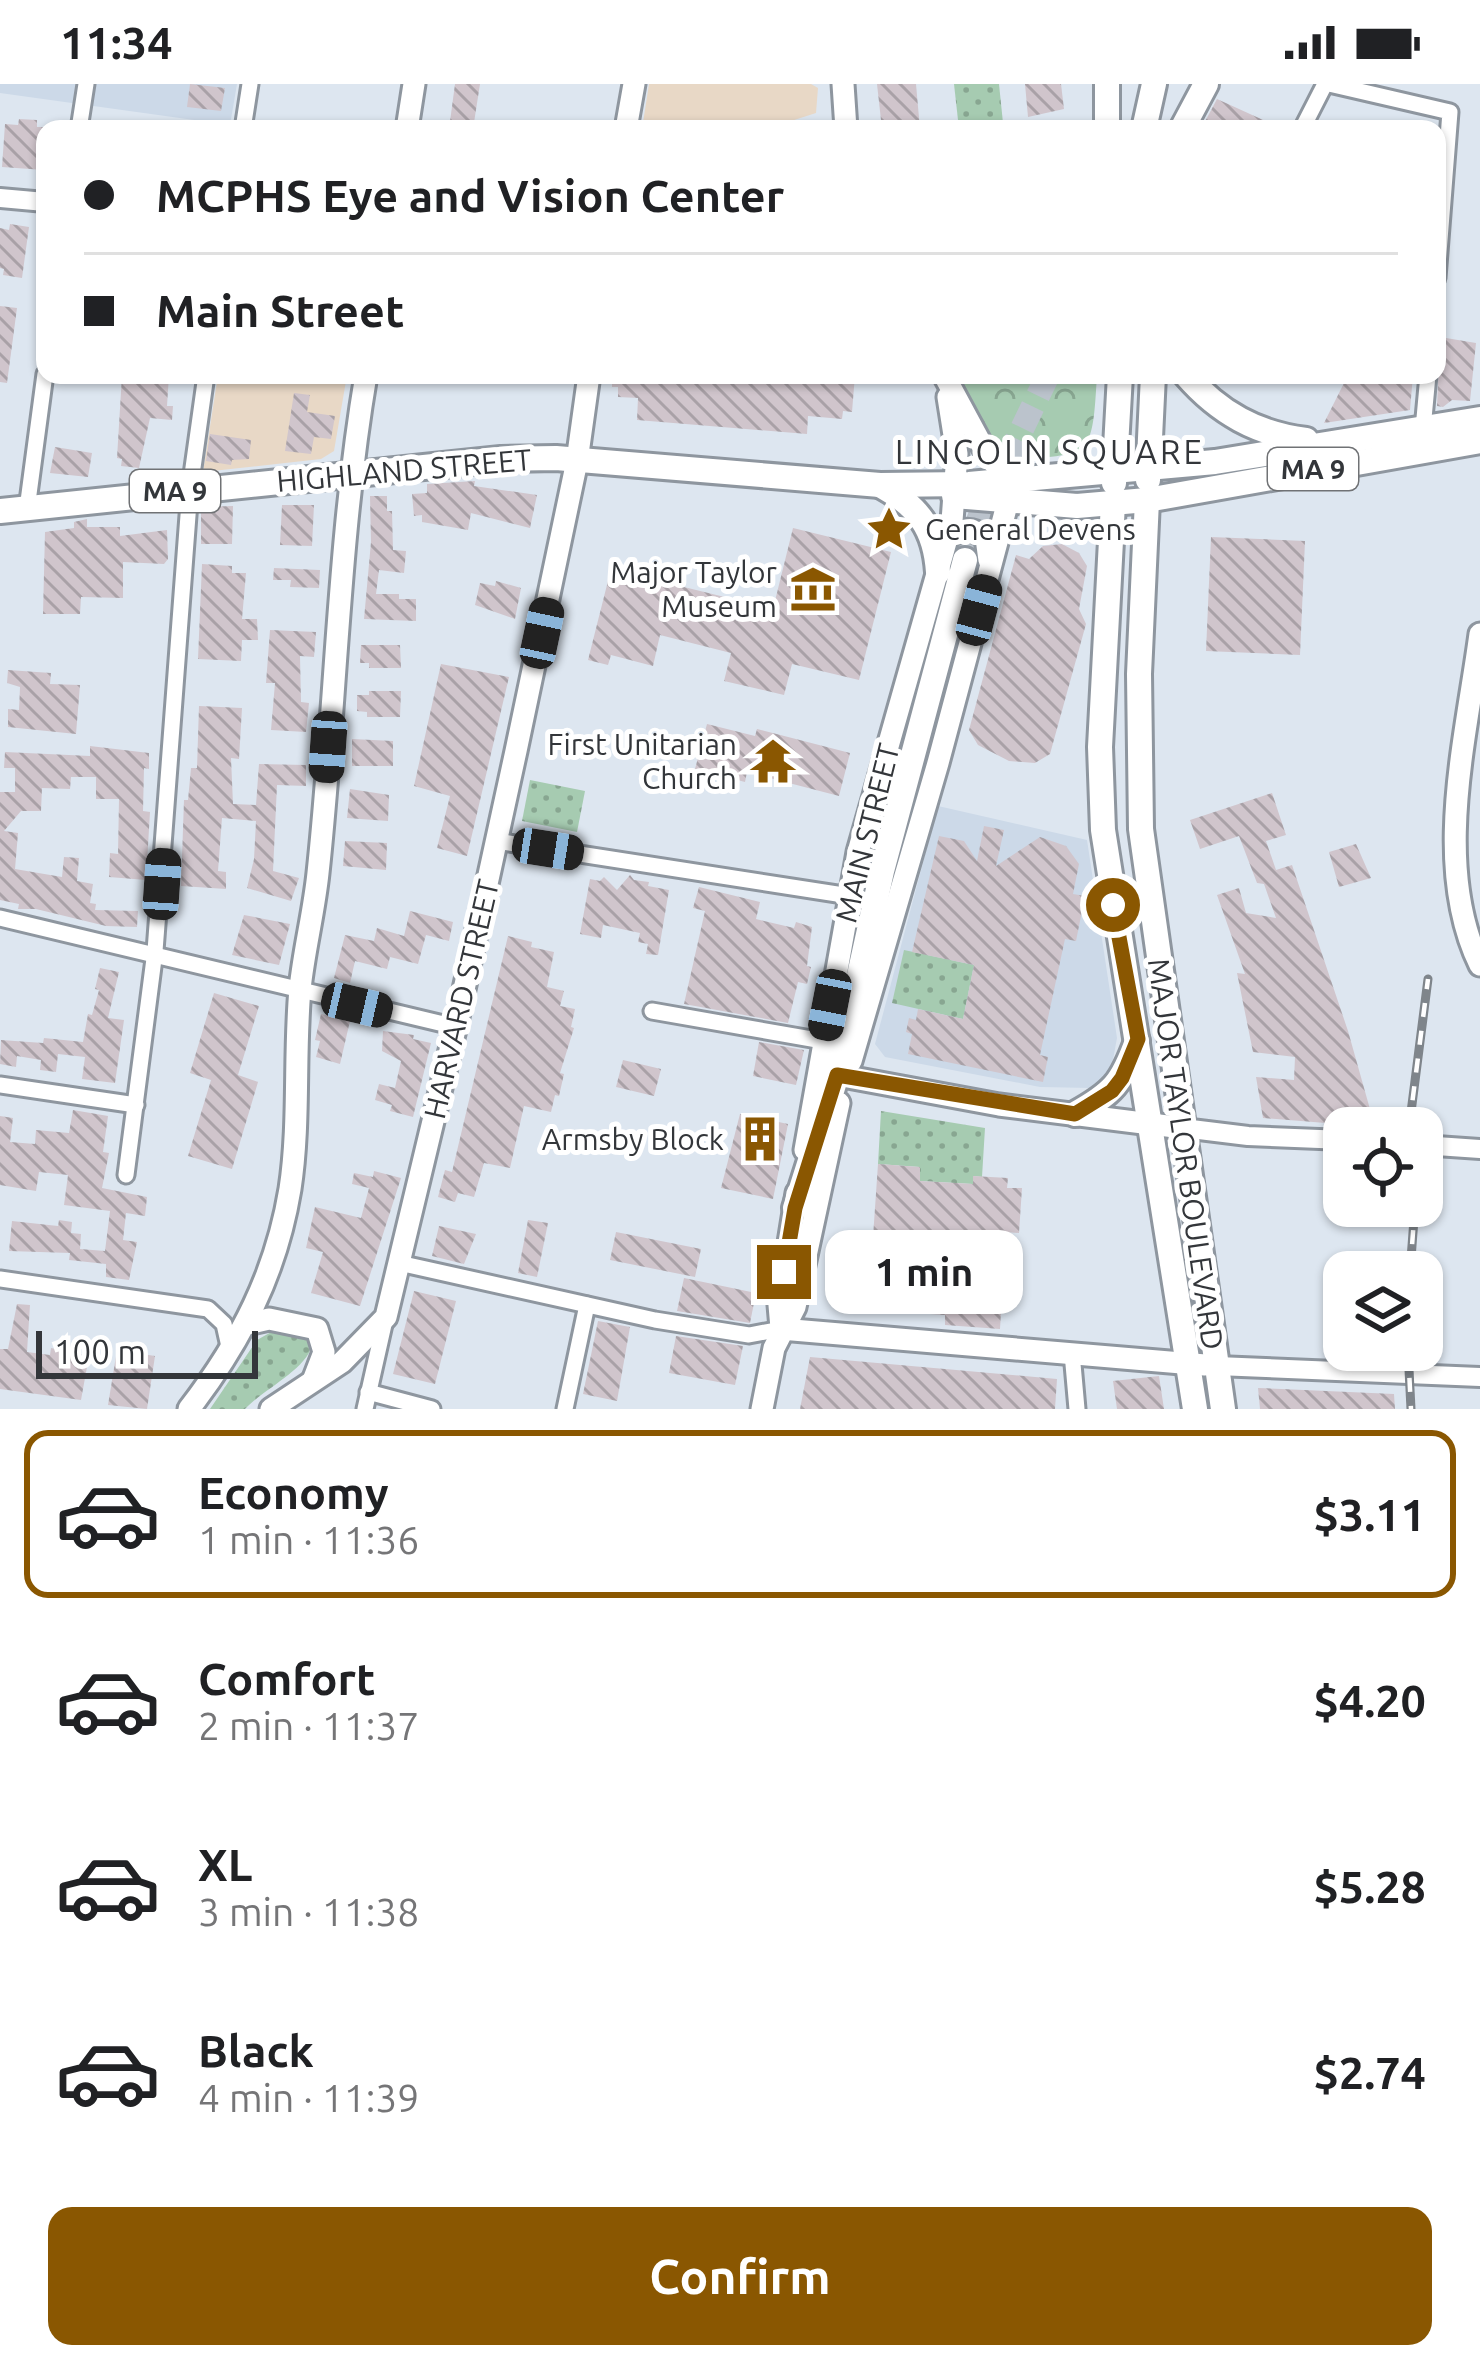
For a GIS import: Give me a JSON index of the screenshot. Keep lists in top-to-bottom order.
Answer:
{
  "streets": {
    "main road": [
      "MA 9",
      "HIGHLAND STREET",
      "MAIN STREET",
      "HARVARD STREET",
      "MAJOR TAYLOR BOULEVARD"
    ]
  },
  "crossings": [
    ["MA 9", "HIGHLAND STREET"],
    ["MA 9", "MAIN STREET"],
    ["MA 9", "MAJOR TAYLOR BOULEVARD"],
    ["HIGHLAND STREET", "MAIN STREET"],
    ["HIGHLAND STREET", "HARVARD STREET"]
  ],
  "districts": ["LINCOLN SQUARE"],
  "places": {
    "place": ["General Devens"],
    "museum": ["Major Taylor Museum"],
    "temple": ["First Unitarian Church"],
    "building": ["Armsby Block"]
  },
  "scale_bar": "100 m",
  "page": {
    "status": "11:34",
    "banner": ["MCPHS Eye and Vision Center", "Main Street"],
    "bubble": "1 min",
    "scale": "100 m",
    "list": [
      {
        "name": "Economy",
        "note": "1 min · 11:36",
        "value": "$3.11"
      },
      {
        "name": "Comfort",
        "note": "2 min · 11:37",
        "value": "$4.20"
      },
      {
        "name": "XL",
        "note": "3 min · 11:38",
        "value": "$5.28"
      },
      {
        "name": "Black",
        "note": "4 min · 11:39",
        "value": "$2.74"
      }
    ],
    "buttons": "Confirm"
  }
}
